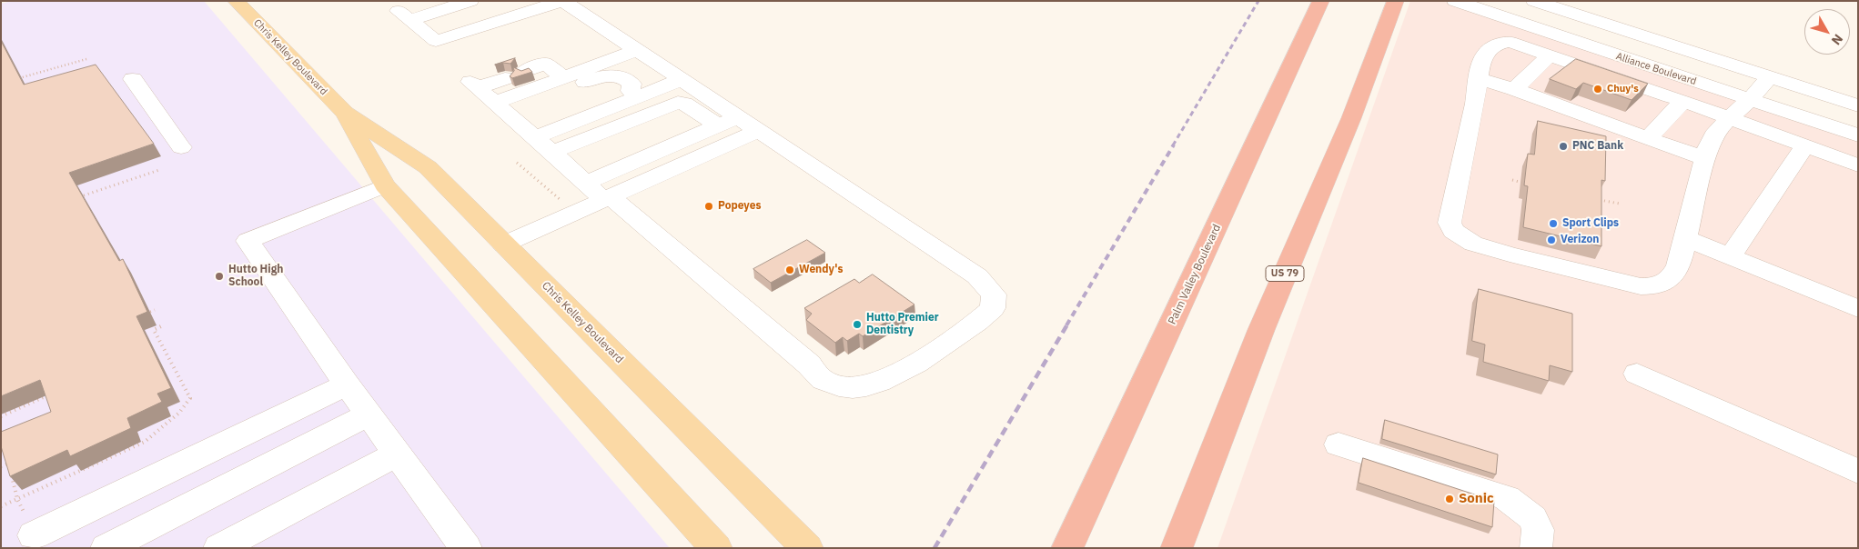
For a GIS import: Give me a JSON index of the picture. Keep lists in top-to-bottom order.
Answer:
{
  "streets": {
    "highway": ["US 79", "Palm Valley Boulevard"],
    "main road": ["Chris Kelley Boulevard"],
    "street": ["Alliance Boulevard"]
  },
  "places": [
    "Chuy's",
    "PNC Bank",
    "Popeyes",
    "Sport Clips",
    "Verizon",
    "Wendy's",
    "Hutto High School",
    "Hutto Premier Dentistry",
    "Sonic"
  ],
  "north": "bottom right"
}
